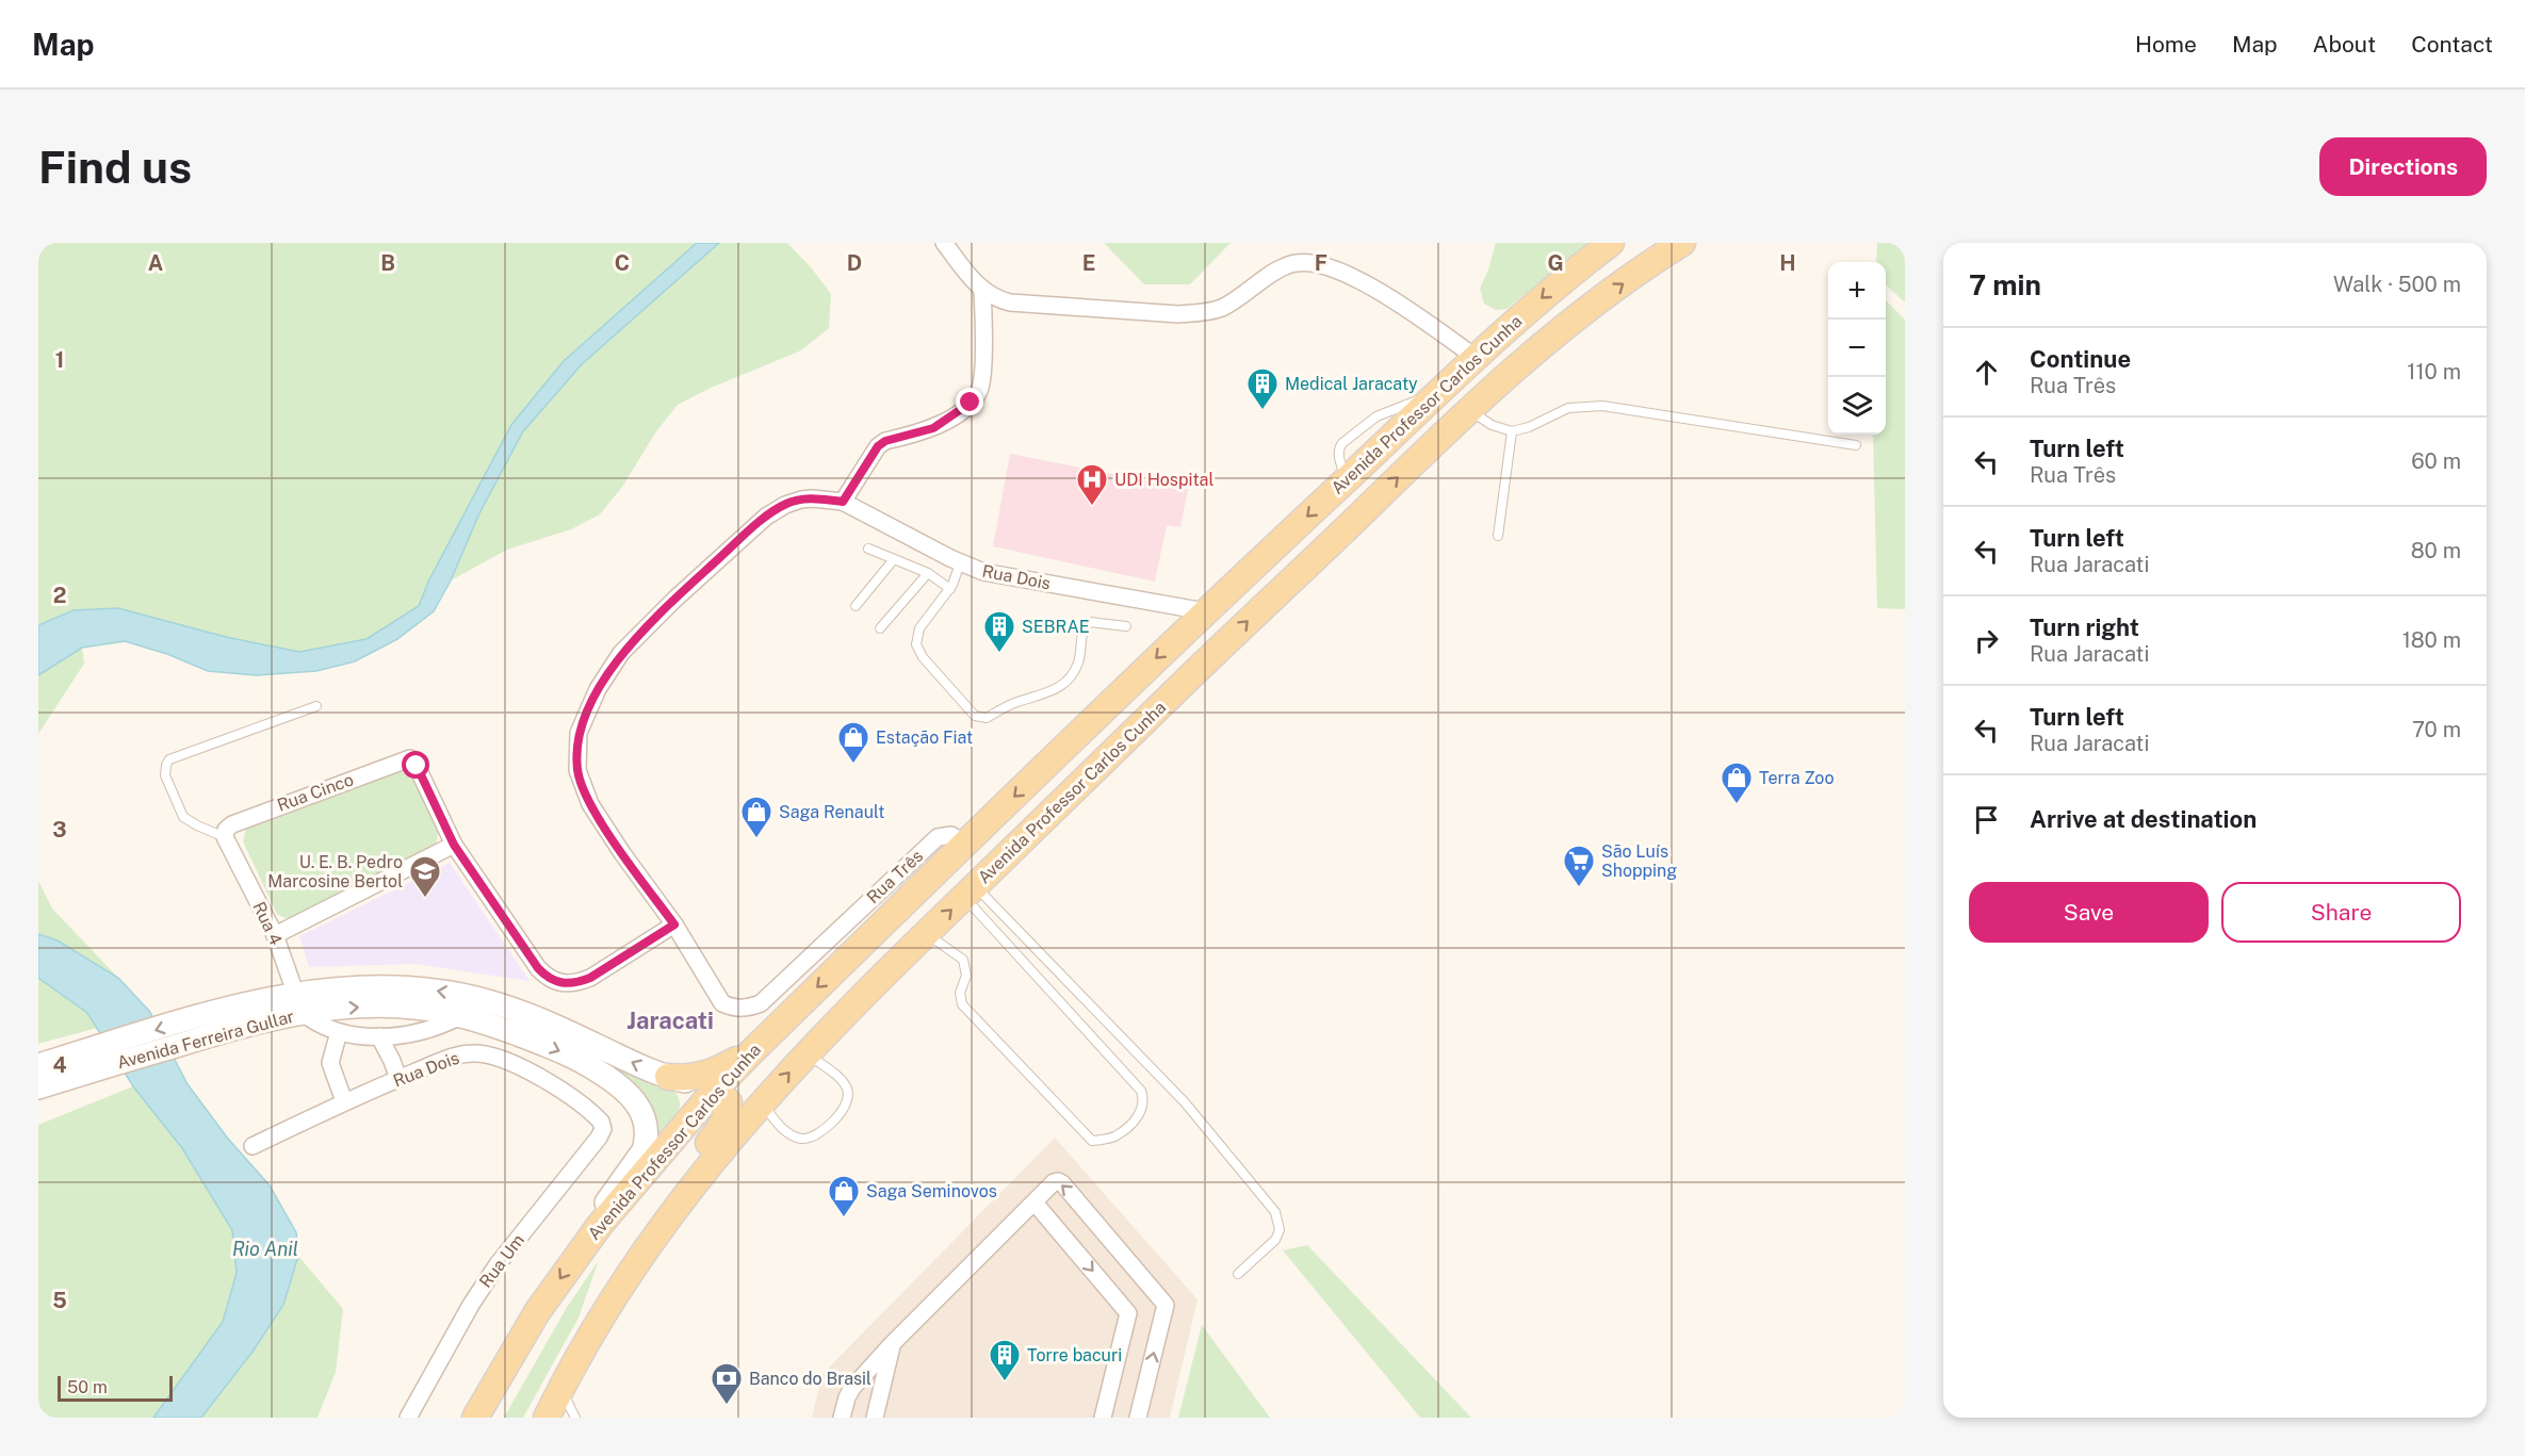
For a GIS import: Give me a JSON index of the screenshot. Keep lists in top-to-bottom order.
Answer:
{
  "streets": {
    "main road": ["Avenida Professor Carlos Cunha", "Avenida Ferreira Gullar"],
    "street": [
      "Rua Dois",
      "Rua Cinco",
      "Rua Três",
      "Rua 4",
      "Rua Um"
    ]
  },
  "crossings": [
    ["Avenida Professor Carlos Cunha", "Rua Dois"],
    ["Avenida Professor Carlos Cunha", "Rua Três"],
    ["Avenida Professor Carlos Cunha", "Avenida Ferreira Gullar"],
    ["Rua Dois", "Rua Um"],
    ["Rua Cinco", "Rua 4"],
    ["Rua 4", "Avenida Ferreira Gullar"]
  ],
  "districts": ["Jaracati"],
  "water": ["Rio Anil"],
  "places": {
    "building": ["Medical Jaracaty", "SEBRAE", "Torre bacuri"],
    "hospital": ["UDI Hospital"],
    "shop": [
      "Estação Fiat",
      "Terra Zoo",
      "Saga Renault",
      "Saga Seminovos"
    ],
    "supermarket": ["São Luís Shopping"],
    "school or university": ["U. E. B. Pedro Marcosine Bertol"],
    "bank": ["Banco do Brasil"]
  },
  "scale_bar": "50 m",
  "page": {
    "header": "Map",
    "nav": [
      "Home",
      "Map",
      "About",
      "Contact"
    ],
    "buttons": [
      "Directions",
      ["Save", "Share"]
    ],
    "title": "Find us",
    "heading": ["7 min", "Walk · 500 m"],
    "map_buttons": ["+", "−"],
    "list": [
      ["Continue", "Rua Três", "110 m"],
      ["Turn left", "Rua Três", "60 m"],
      ["Turn left", "Rua Jaracati", "80 m"],
      ["Turn right", "Rua Jaracati", "180 m"],
      ["Turn left", "Rua Jaracati", "70 m"],
      "Arrive at destination"
    ],
    "scale": "50 m"
  },
  "grid": {
    "columns": [
      "A",
      "B",
      "C",
      "D",
      "E",
      "F",
      "G",
      "H"
    ],
    "rows": [
      "1",
      "2",
      "3",
      "4",
      "5"
    ]
  }
}
